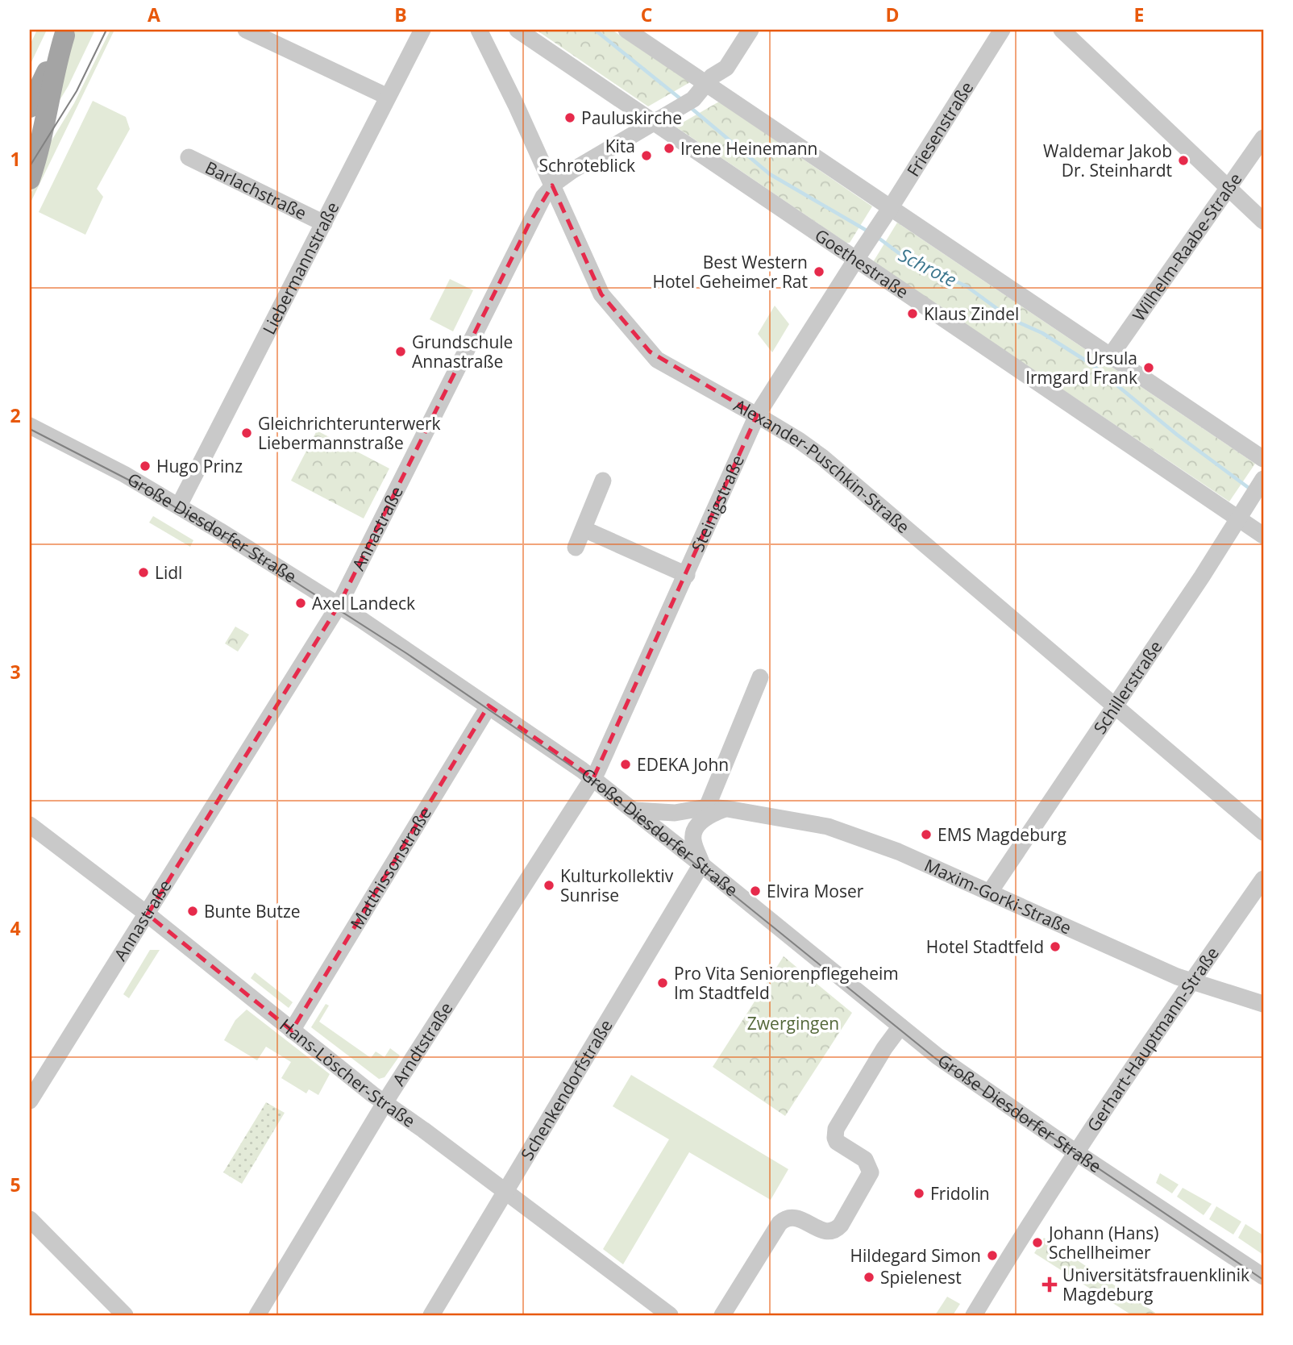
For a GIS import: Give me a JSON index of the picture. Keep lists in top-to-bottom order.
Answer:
{
  "streets": {
    "street": [
      "Friesenstraße",
      "Barlachstraße",
      "Wilhelm-Raabe-Straße",
      "Goethestraße",
      "Liebermannstraße",
      "Alexander-Puschkin-Straße",
      "Steinigstraße",
      "Große Diesdorfer Straße",
      "Annastraße",
      "Schillerstraße",
      "Matthissonstraße",
      "Maxim-Gorki-Straße",
      "Gerhart-Hauptmann-Straße",
      "Arndtstraße",
      "Hans-Löscher-Straße",
      "Schenkendorfstraße"
    ]
  },
  "crossings": [
    ["Friesenstraße", "Steinigstraße"],
    ["Barlachstraße", "Liebermannstraße"],
    ["Goethestraße", "Steinigstraße"],
    ["Goethestraße", "Annastraße"],
    ["Goethestraße", "Schillerstraße"],
    ["Liebermannstraße", "Große Diesdorfer Straße"],
    ["Alexander-Puschkin-Straße", "Steinigstraße"],
    ["Alexander-Puschkin-Straße", "Annastraße"],
    ["Alexander-Puschkin-Straße", "Schillerstraße"],
    ["Steinigstraße", "Große Diesdorfer Straße"],
    ["Steinigstraße", "Arndtstraße"],
    ["Große Diesdorfer Straße", "Annastraße"],
    ["Große Diesdorfer Straße", "Matthissonstraße"],
    ["Große Diesdorfer Straße", "Maxim-Gorki-Straße"],
    ["Große Diesdorfer Straße", "Gerhart-Hauptmann-Straße"],
    ["Große Diesdorfer Straße", "Arndtstraße"],
    ["Große Diesdorfer Straße", "Schenkendorfstraße"],
    ["Annastraße", "Hans-Löscher-Straße"],
    ["Schillerstraße", "Maxim-Gorki-Straße"],
    ["Matthissonstraße", "Hans-Löscher-Straße"],
    ["Maxim-Gorki-Straße", "Gerhart-Hauptmann-Straße"],
    ["Arndtstraße", "Hans-Löscher-Straße"],
    ["Hans-Löscher-Straße", "Schenkendorfstraße"]
  ],
  "water": ["Schrote"],
  "parks": ["Zwergingen"],
  "places": {
    "other": [
      "Pauluskirche",
      "Irene Heinemann",
      "Kita Schroteblick",
      "Waldemar Jakob Dr. Steinhardt",
      "Best Western Hotel Geheimer Rat",
      "Klaus Zindel",
      "Grundschule Annastraße",
      "Ursula Irmgard Frank",
      "Gleichrichterunterwerk Liebermannstraße",
      "Hugo Prinz",
      "Lidl",
      "Axel Landeck",
      "EDEKA John",
      "EMS Magdeburg",
      "Kulturkollektiv Sunrise",
      "Elvira Moser",
      "Bunte Butze",
      "Hotel Stadtfeld",
      "Pro Vita Seniorenpflegeheim Im Stadtfeld",
      "Fridolin",
      "Johann (Hans) Schellheimer",
      "Hildegard Simon",
      "Spielenest"
    ],
    "health": ["Universitätsfrauenklinik Magdeburg"]
  },
  "grid": {
    "columns": [
      "A",
      "B",
      "C",
      "D",
      "E"
    ],
    "rows": [
      "1",
      "2",
      "3",
      "4",
      "5"
    ]
  }
}
